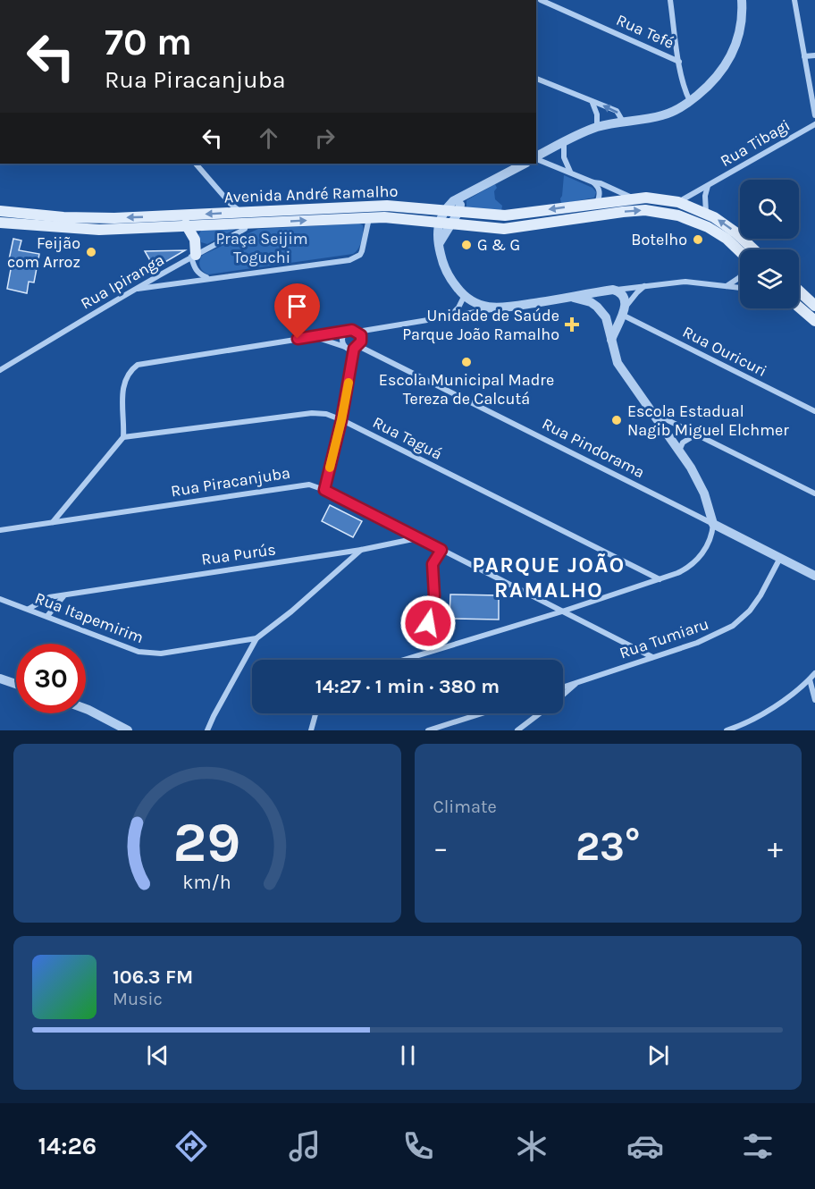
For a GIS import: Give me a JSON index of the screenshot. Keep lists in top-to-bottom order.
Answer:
{
  "streets": {
    "main road": ["Avenida André Ramalho"],
    "street": [
      "Rua Tefé",
      "Rua Tibagi",
      "Rua Ipiranga",
      "Rua Ouricuri",
      "Rua Taguá",
      "Rua Pindorama",
      "Rua Piracanjuba",
      "Rua Purús",
      "Rua Itapemirim",
      "Rua Tumiaru"
    ]
  },
  "crossings": [
    ["Rua Tibagi", "Avenida André Ramalho"],
    ["Avenida André Ramalho", "Rua Ipiranga"],
    ["Rua Pindorama", "Rua Tumiaru"],
    ["Rua Piracanjuba", "Rua Purús"],
    ["Rua Piracanjuba", "Rua Tumiaru"],
    ["Rua Purús", "Rua Itapemirim"]
  ],
  "districts": ["PARQUE JOÃO RAMALHO"],
  "parks": ["Praça Seijim Toguchi"],
  "places": {
    "other": [
      "Botelho",
      "G & G",
      "Feijão com Arroz",
      "Escola Municipal Madre Tereza de Calcutá",
      "Escola Estadual Nagib Miguel Elchmer"
    ],
    "health": ["Unidade de Saúde Parque João Ramalho"]
  },
  "page": {
    "turn": ["70 m", "Rua Piracanjuba"],
    "limit": "30",
    "trip": "14:27 · 1 min · 380 m",
    "tile": "Climate",
    "heat": ["−", "23°", "+"],
    "song": ["106.3 FM", "Music"],
    "tabs": "14:26",
    "gauge": ["29", "km/h"]
  }
}
